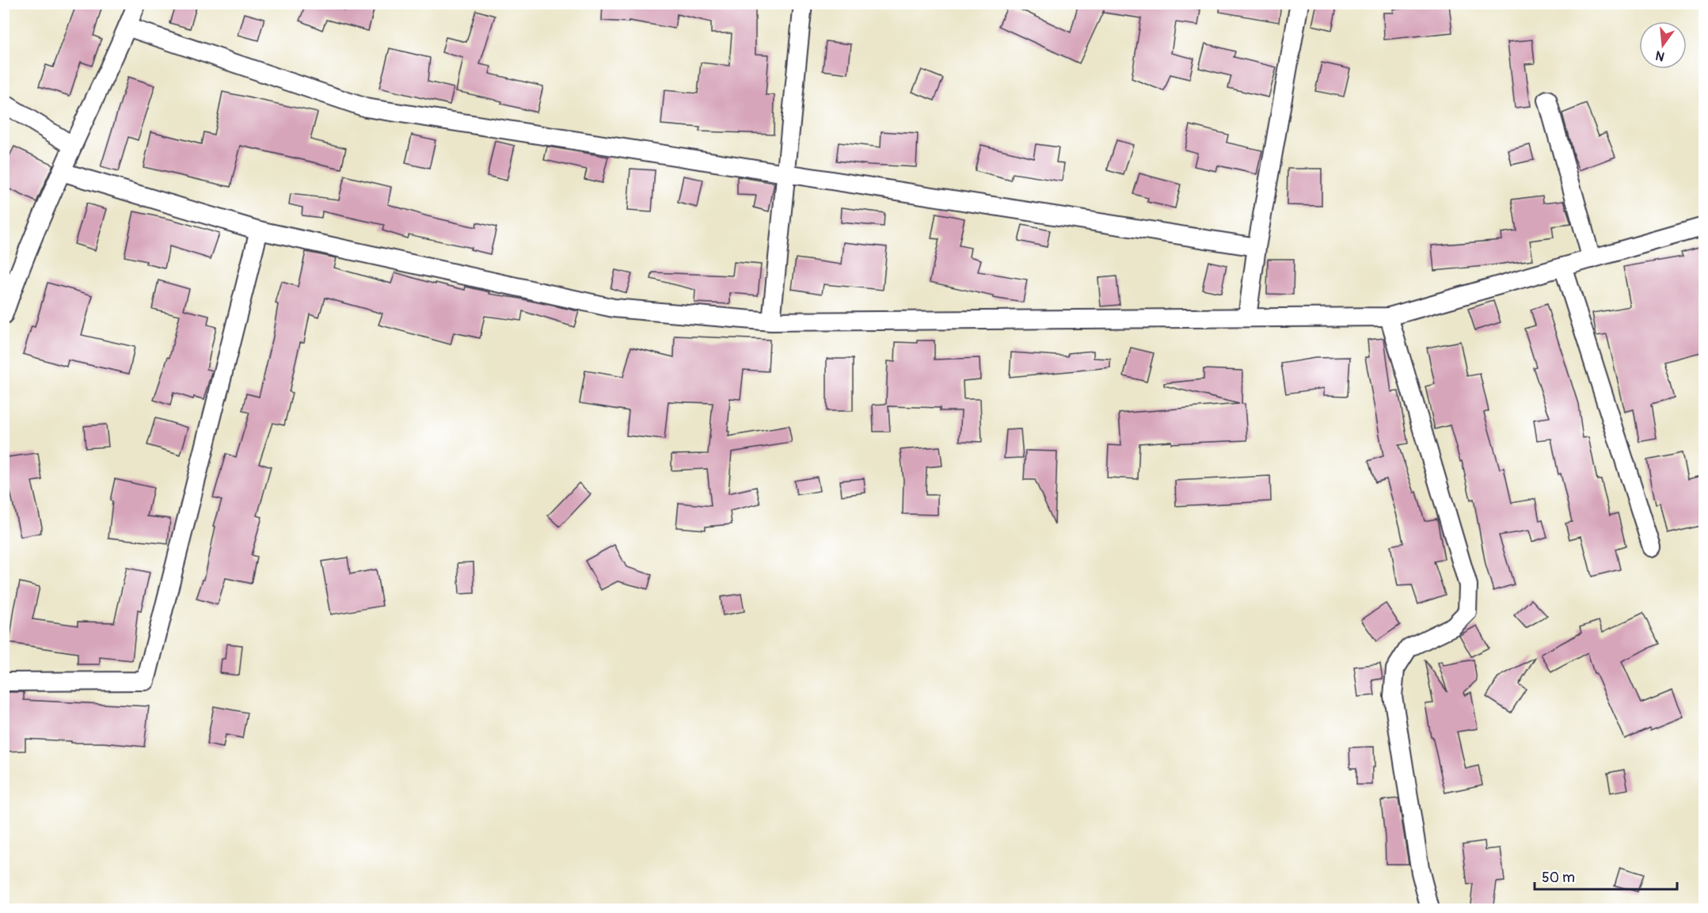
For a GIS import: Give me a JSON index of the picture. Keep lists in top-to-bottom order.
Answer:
{
  "scale_bar": "50 m",
  "north": "bottom"
}
